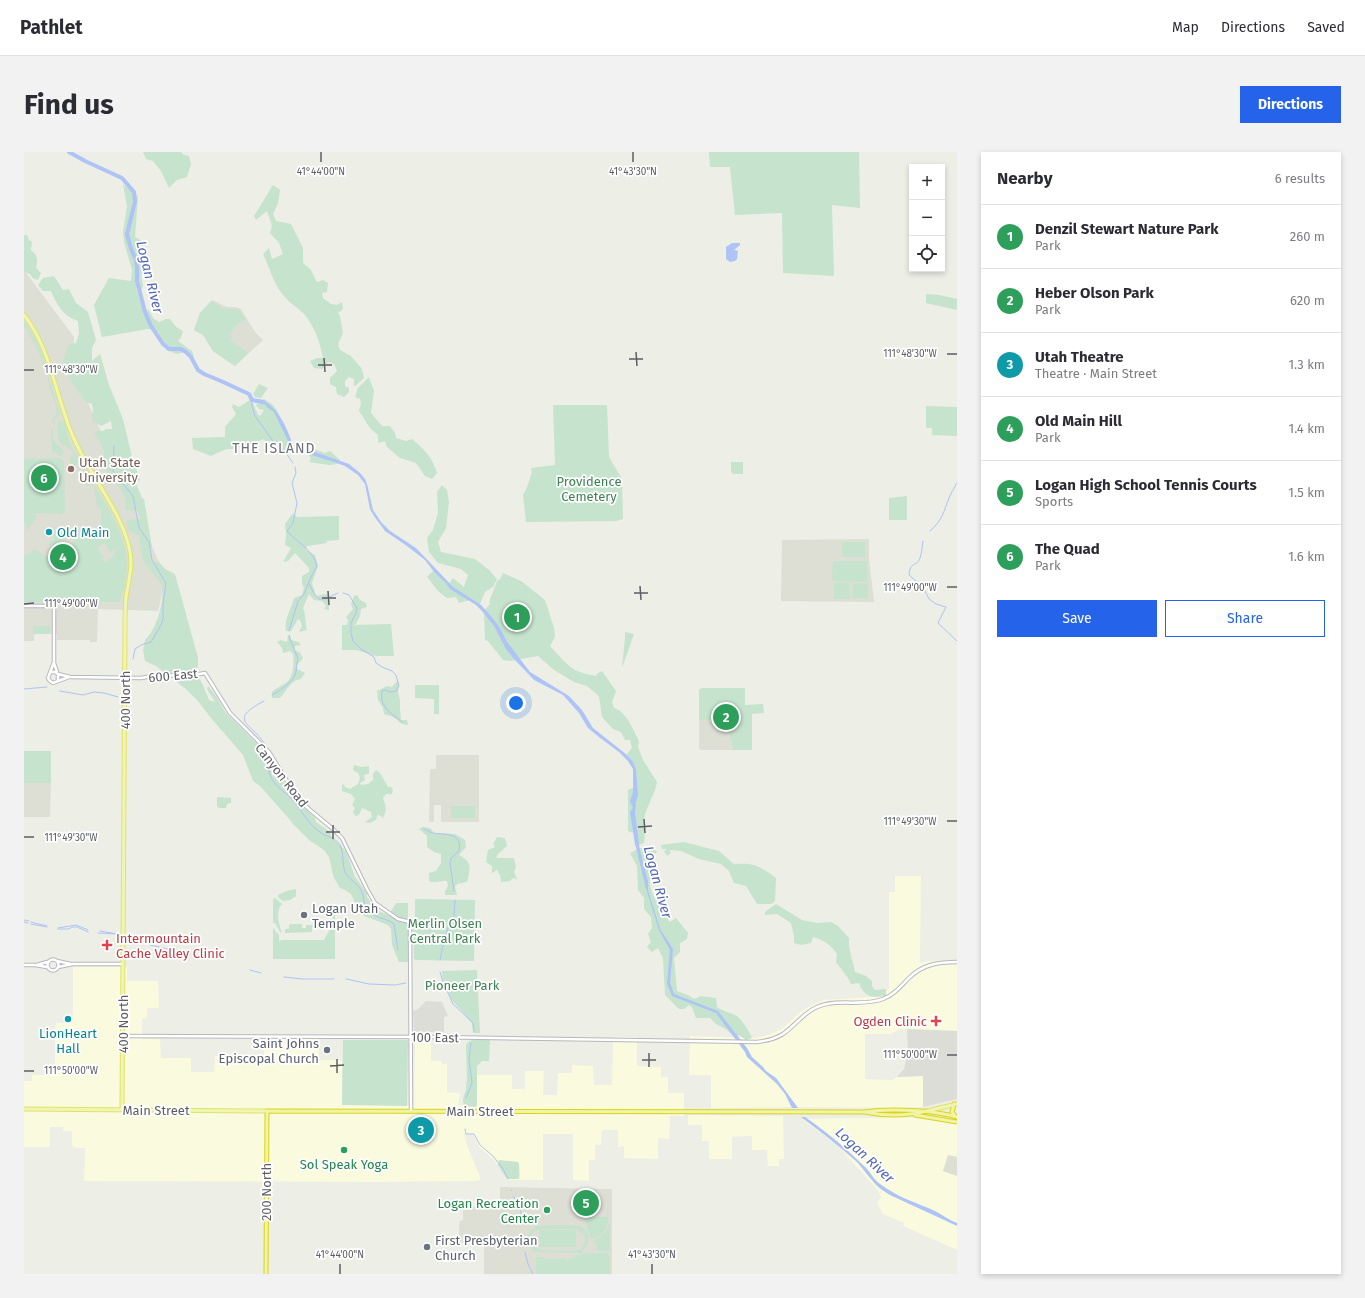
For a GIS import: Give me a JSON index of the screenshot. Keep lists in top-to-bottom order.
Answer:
{
  "streets": {
    "highway": ["Main Street", "200 North"],
    "main road": [
      "600 East",
      "400 North",
      "Canyon Road",
      "100 East"
    ]
  },
  "crossings": [
    ["600 East", "400 North"],
    ["600 East", "Canyon Road"],
    ["400 North", "100 East"],
    ["400 North", "Main Street"],
    ["Canyon Road", "100 East"],
    ["Main Street", "200 North"]
  ],
  "districts": ["THE ISLAND"],
  "water": ["Logan River"],
  "parks": ["Providence Cemetery", "Merlin Olsen Central Park", "Pioneer Park"],
  "places": {
    "other": [
      "Utah State University",
      "Old Main",
      "Logan Utah Temple",
      "LionHeart Hall",
      "Saint Johns Episcopal Church",
      "Sol Speak Yoga",
      "Logan Recreation Center",
      "First Presbyterian Church"
    ],
    "health": ["Intermountain Cache Valley Clinic", "Ogden Clinic"]
  },
  "page": {
    "header": "Pathlet",
    "nav": ["Map", "Directions", "Saved"],
    "buttons": [
      "Directions",
      ["Save", "Share"]
    ],
    "title": "Find us",
    "heading": ["Nearby", "6 results"],
    "map_buttons": ["+", "−"],
    "list": [
      {
        "mark": "1",
        "name": "Denzil Stewart Nature Park",
        "note": "Park",
        "value": "260 m"
      },
      {
        "mark": "2",
        "name": "Heber Olson Park",
        "note": "Park",
        "value": "620 m"
      },
      {
        "mark": "3",
        "name": "Utah Theatre",
        "note": "Theatre · Main Street",
        "value": "1.3 km"
      },
      {
        "mark": "4",
        "name": "Old Main Hill",
        "note": "Park",
        "value": "1.4 km"
      },
      {
        "mark": "5",
        "name": "Logan High School Tennis Courts",
        "note": "Sports",
        "value": "1.5 km"
      },
      {
        "mark": "6",
        "name": "The Quad",
        "note": "Park",
        "value": "1.6 km"
      }
    ],
    "pins": [
      "6",
      "4",
      "1",
      "2",
      "3",
      "5"
    ]
  },
  "coordinates": [
    "41°44'00\"N",
    "41°43'30\"N",
    "111°48'30\"W",
    "111°49'00\"W",
    "111°49'30\"W",
    "111°50'00\"W"
  ]
}
